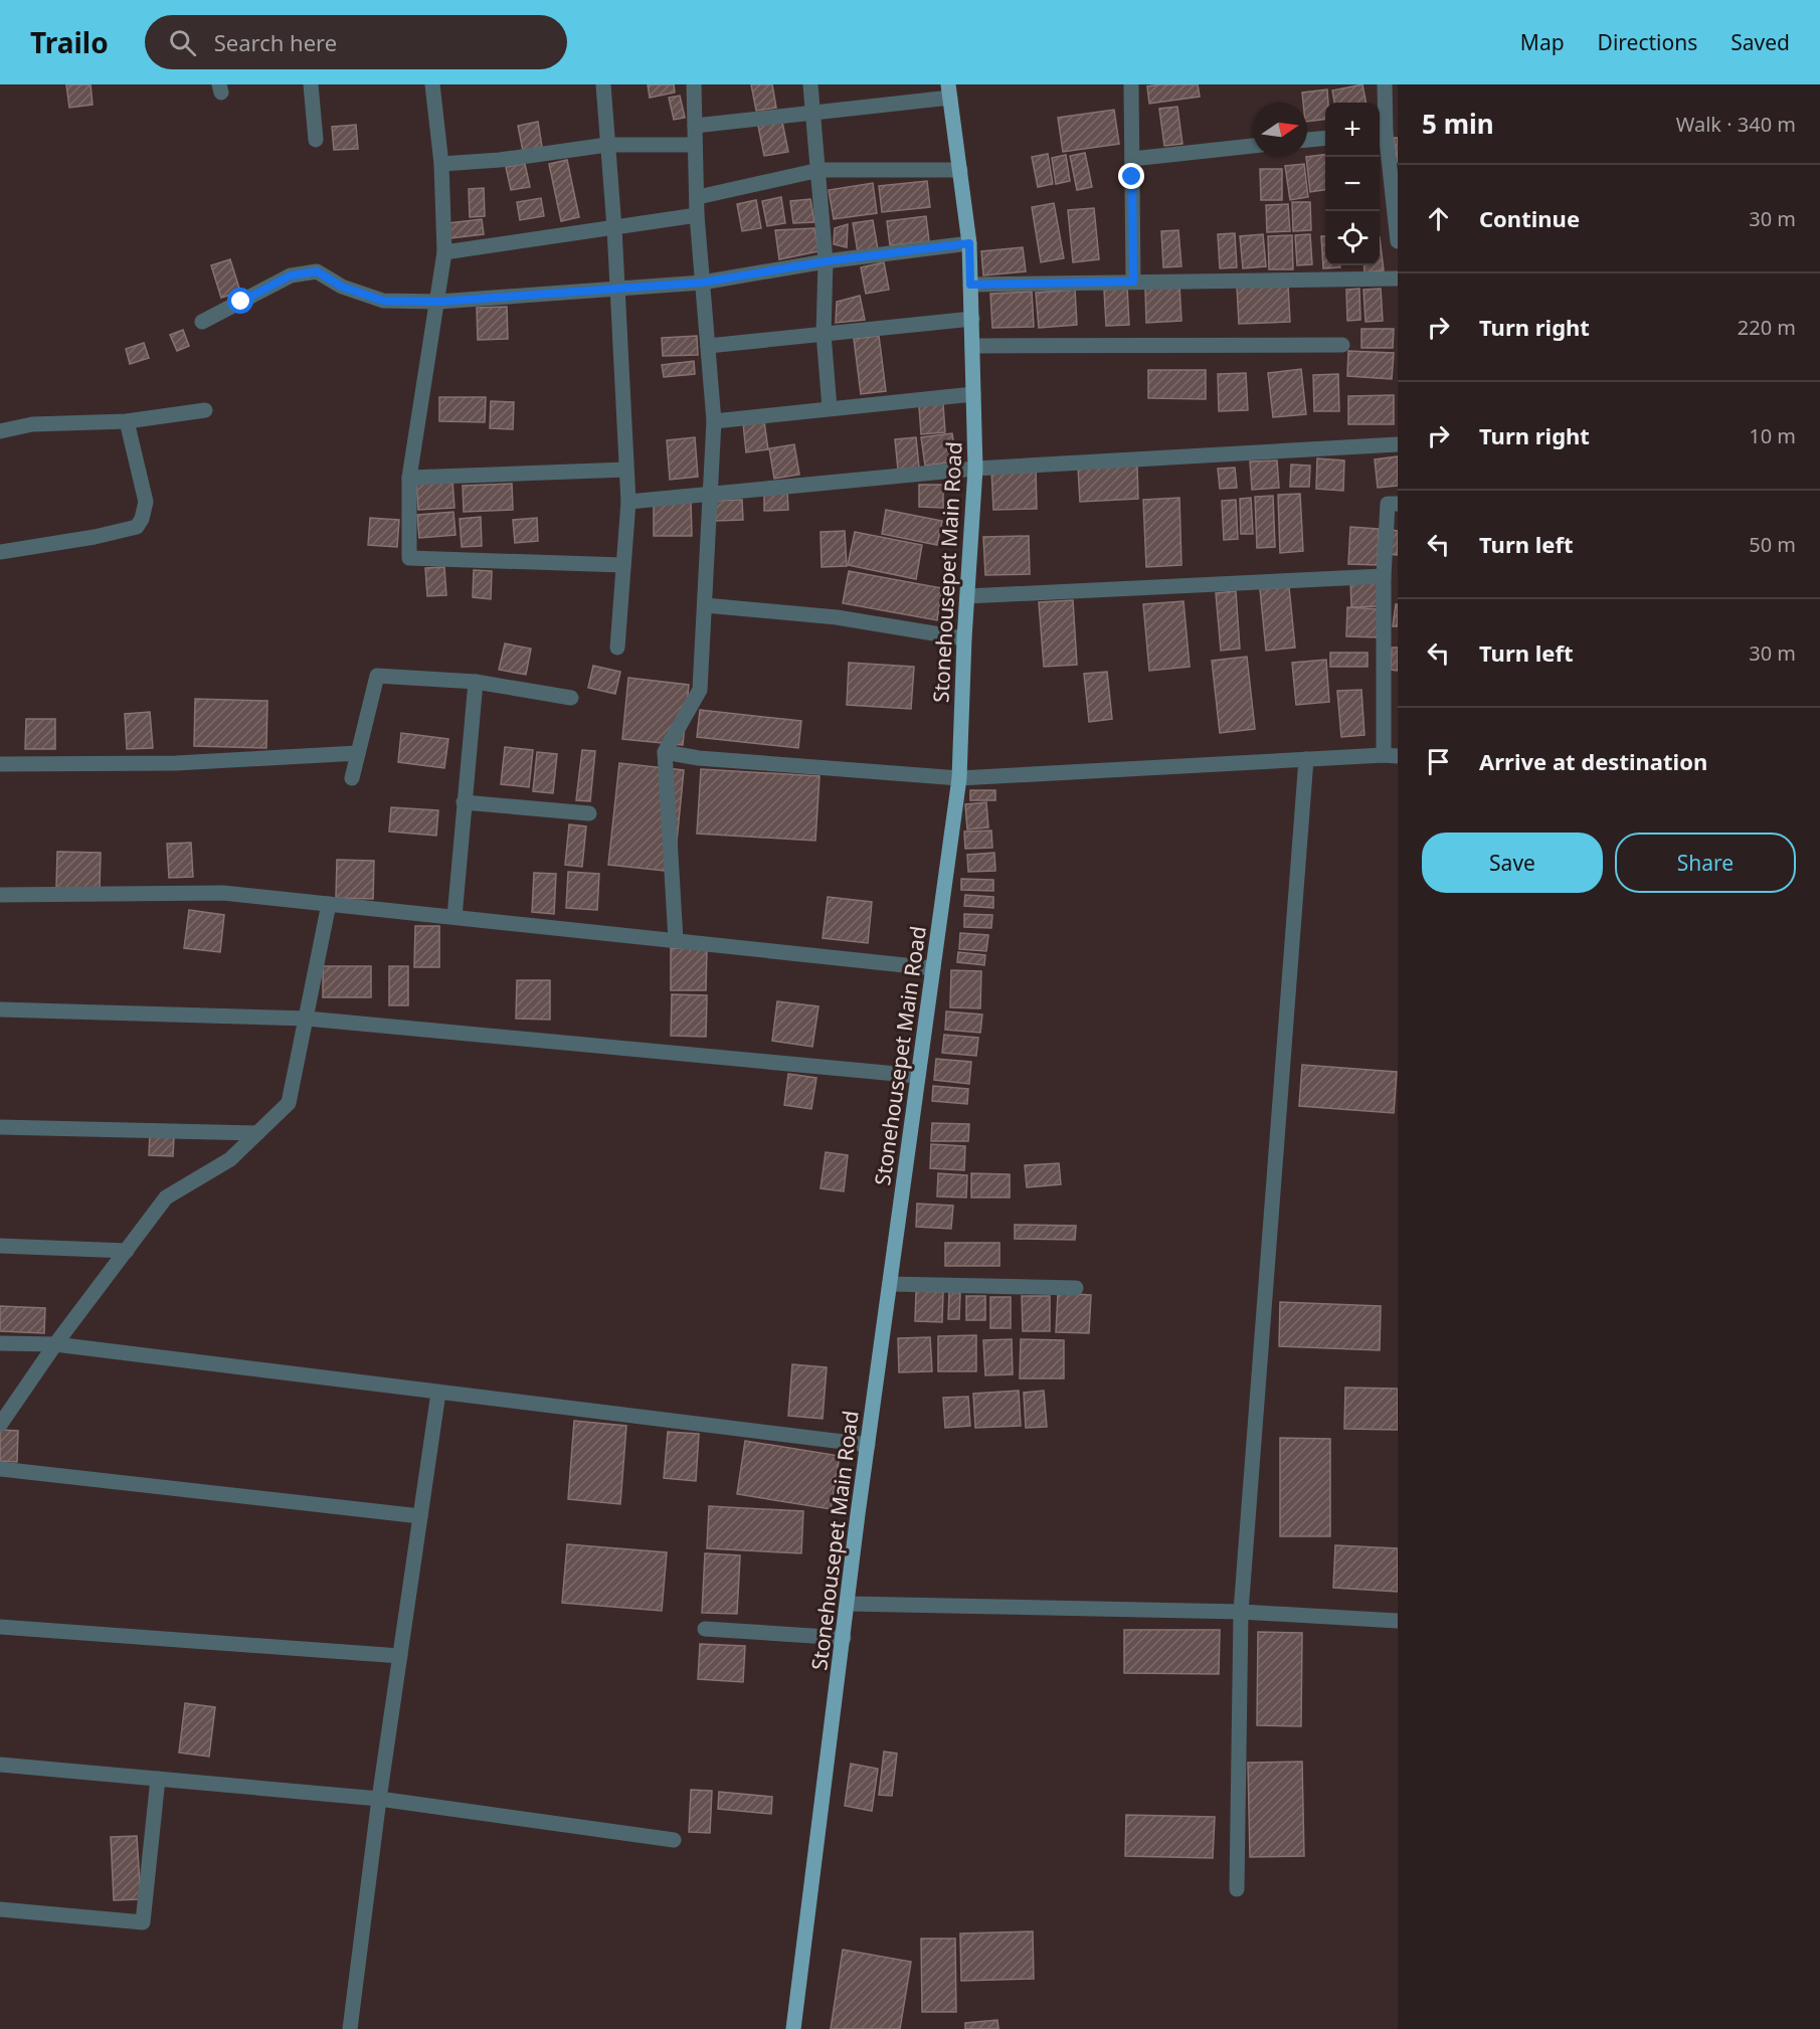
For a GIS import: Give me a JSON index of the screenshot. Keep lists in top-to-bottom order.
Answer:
{
  "streets": {
    "main road": ["Stonehousepet Main Road"]
  },
  "north": "right",
  "page": {
    "header": "Trailo",
    "search": "Search here",
    "nav": ["Map", "Directions", "Saved"],
    "heading": ["5 min", "Walk · 340 m"],
    "map_buttons": ["+", "−"],
    "list": [
      ["Continue", "30 m"],
      ["Turn right", "220 m"],
      ["Turn right", "10 m"],
      ["Turn left", "50 m"],
      ["Turn left", "30 m"],
      "Arrive at destination"
    ],
    "buttons": ["Save", "Share"]
  }
}
